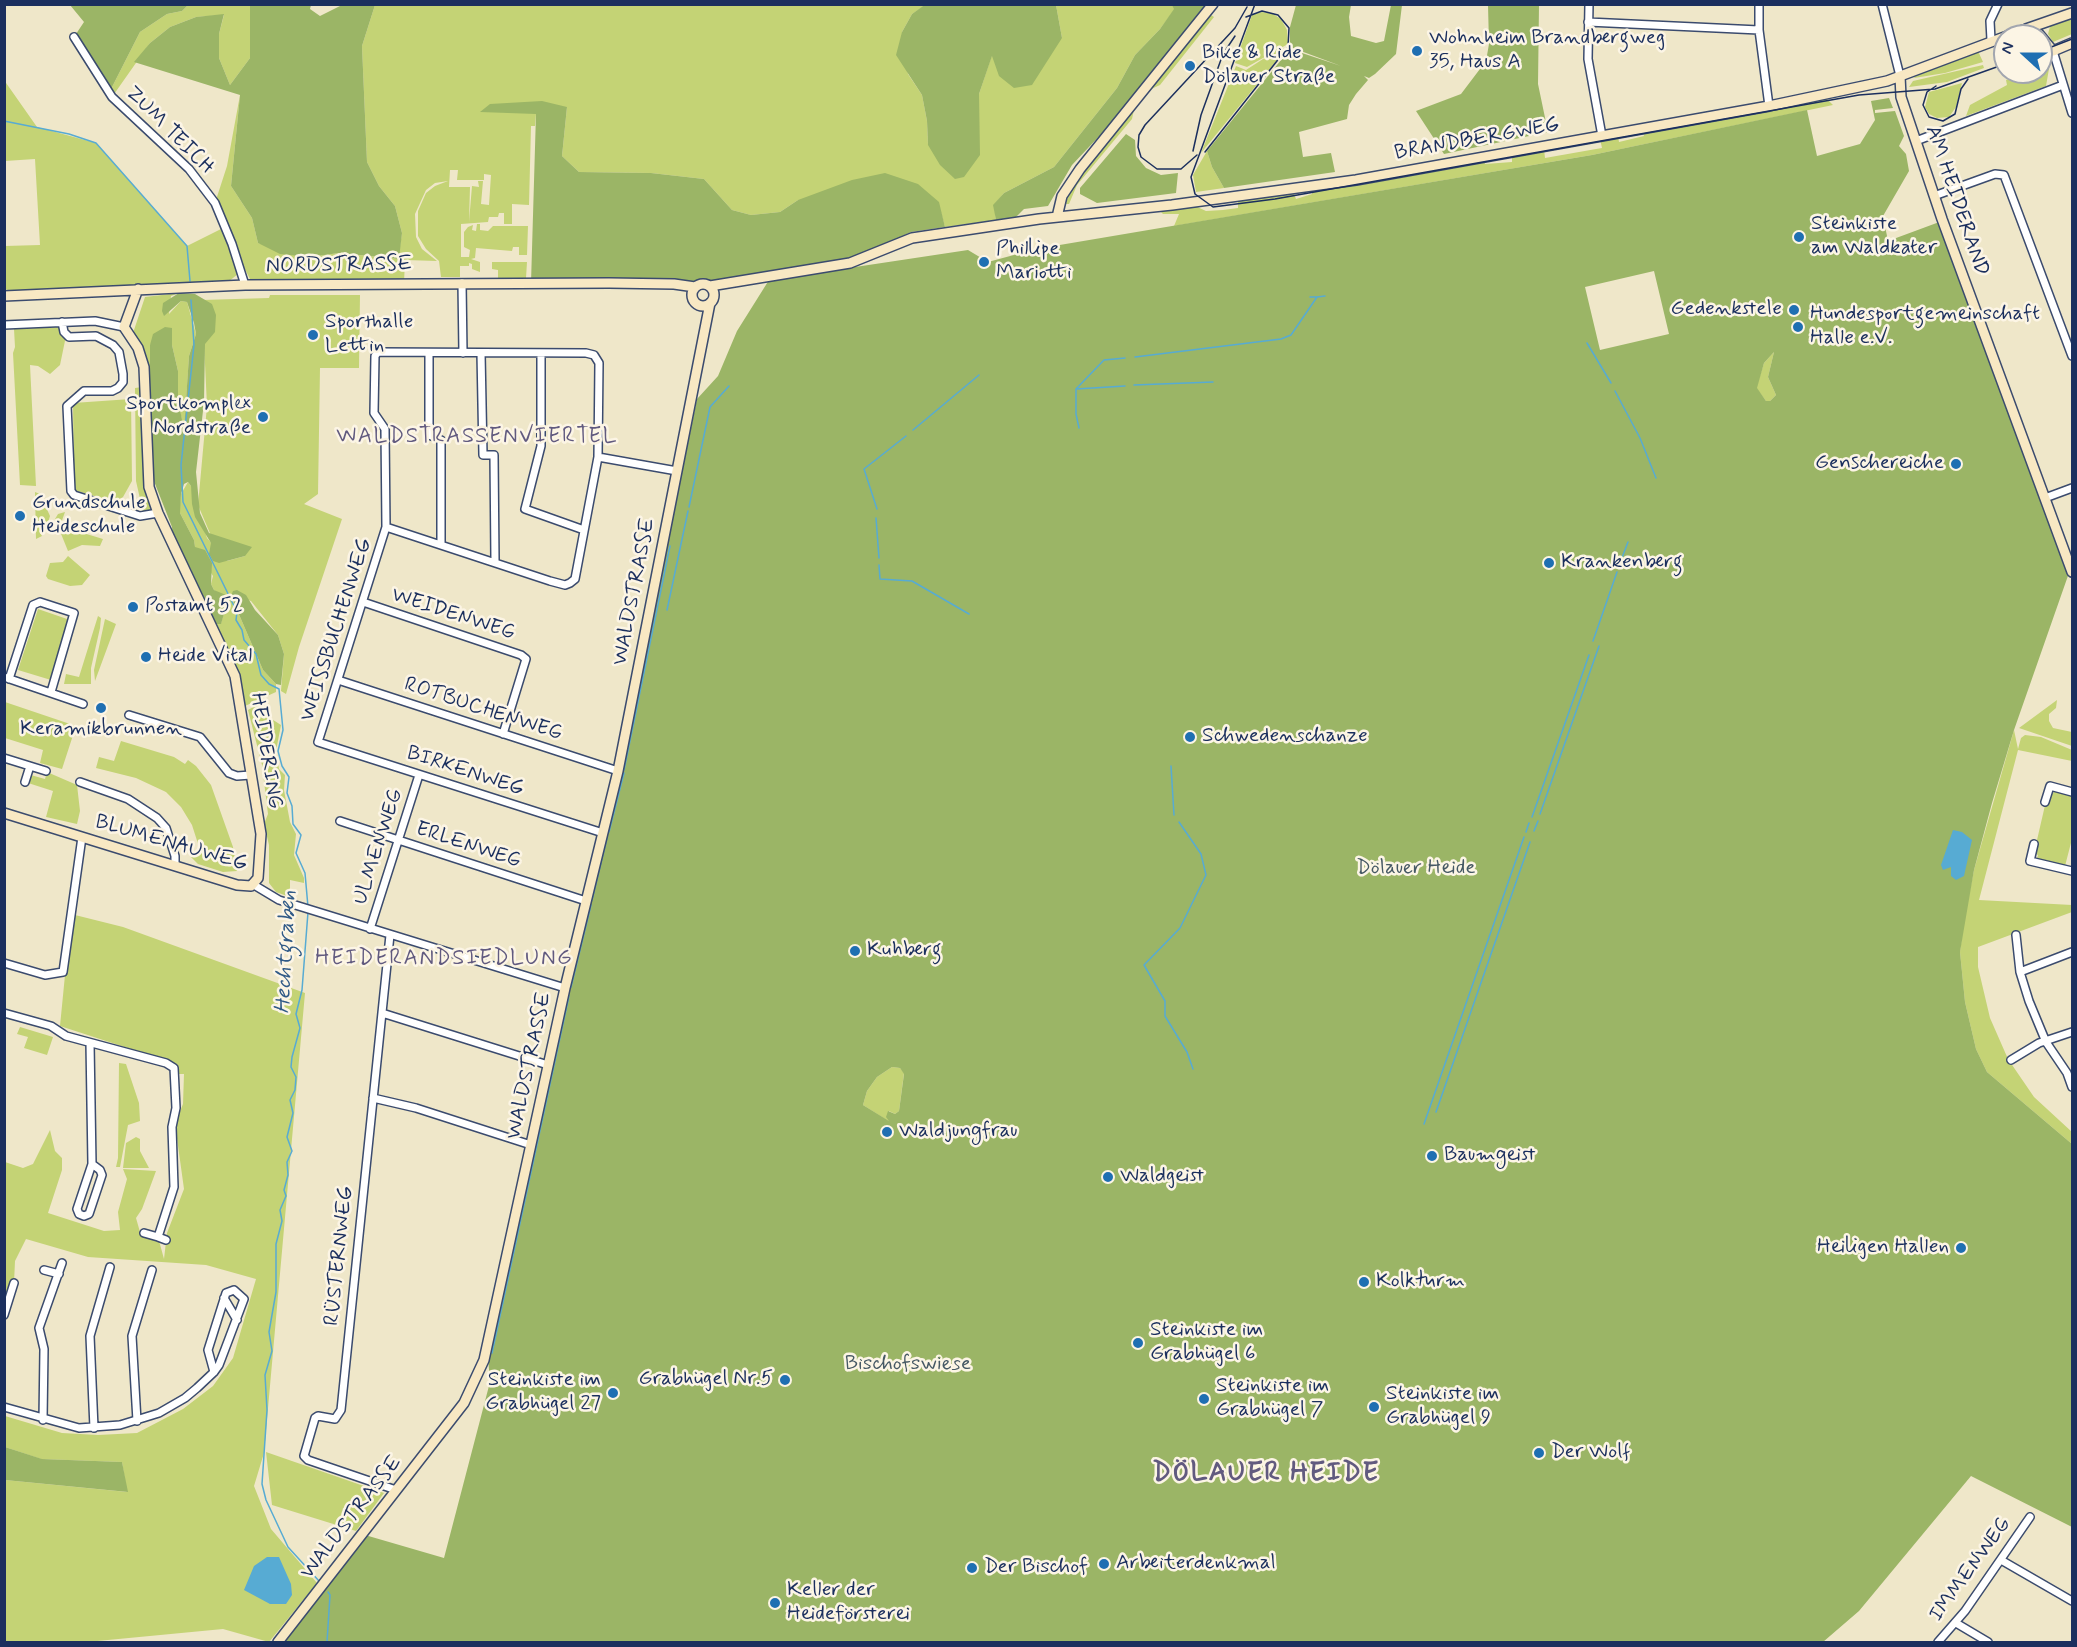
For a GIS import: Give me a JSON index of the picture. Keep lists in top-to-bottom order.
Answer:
{
  "streets": {
    "main road": [
      "BRANDBERGWEG",
      "AM HEIDERAND",
      "NORDSTRASSE",
      "WALDSTRASSE",
      "HEIDERING",
      "BLUMENAUWEG"
    ],
    "street": [
      "ZUM TEICH",
      "WEIDENWEG",
      "WEISSBUCHENWEG",
      "ROTBUCHENWEG",
      "BIRKENWEG",
      "ERLENWEG",
      "ULMENWEG",
      "RÜSTERNWEG",
      "IMMENWEG"
    ]
  },
  "crossings": [
    ["ZUM TEICH", "NORDSTRASSE"],
    ["BRANDBERGWEG", "AM HEIDERAND"],
    ["NORDSTRASSE", "WALDSTRASSE"],
    ["WALDSTRASSE", "ROTBUCHENWEG"],
    ["WALDSTRASSE", "BIRKENWEG"],
    ["WALDSTRASSE", "BLUMENAUWEG"],
    ["WALDSTRASSE", "ERLENWEG"],
    ["WALDSTRASSE", "RÜSTERNWEG"],
    ["WEIDENWEG", "WEISSBUCHENWEG"],
    ["WEIDENWEG", "ROTBUCHENWEG"],
    ["WEISSBUCHENWEG", "ROTBUCHENWEG"],
    ["WEISSBUCHENWEG", "BIRKENWEG"],
    ["HEIDERING", "BLUMENAUWEG"],
    ["BIRKENWEG", "ULMENWEG"],
    ["BLUMENAUWEG", "ULMENWEG"],
    ["BLUMENAUWEG", "RÜSTERNWEG"],
    ["ERLENWEG", "ULMENWEG"]
  ],
  "districts": ["WALDSTRASSENVIERTEL", "HEIDERANDSIEDLUNG", "DÖLAUER HEIDE"],
  "water": ["Hechtgraben"],
  "parks": ["Dölauer Heide", "Bischofswiese"],
  "places": [
    "Wohnheim Brandbergweg 35, Haus A",
    "Bike & Ride Dölauer Straße",
    "Steinkiste am Waldkater",
    "Phillipe Mariotti",
    "Gedenkstele",
    "Hundesportgemeinschaft Halle e.V.",
    "Sporthalle Lettin",
    "Sportkomplex Nordstraße",
    "Genschereiche",
    "Grundschule Heideschule",
    "Krankenberg",
    "Postamt 52",
    "Heide Vital",
    "Keramikbrunnen",
    "Schwedenschanze",
    "Kuhberg",
    "Waldjungfrau",
    "Baumgeist",
    "Waldgeist",
    "Heiligen Hallen",
    "Kolkturm",
    "Steinkiste im Grabhügel 6",
    "Grabhügel Nr.5",
    "Steinkiste im Grabhügel 27",
    "Steinkiste im Grabhügel 7",
    "Steinkiste im Grabhügel 9",
    "Der Wolf",
    "Arbeiterdenkmal",
    "Der Bischof",
    "Keller der Heideförsterei"
  ],
  "north": "left"
}
